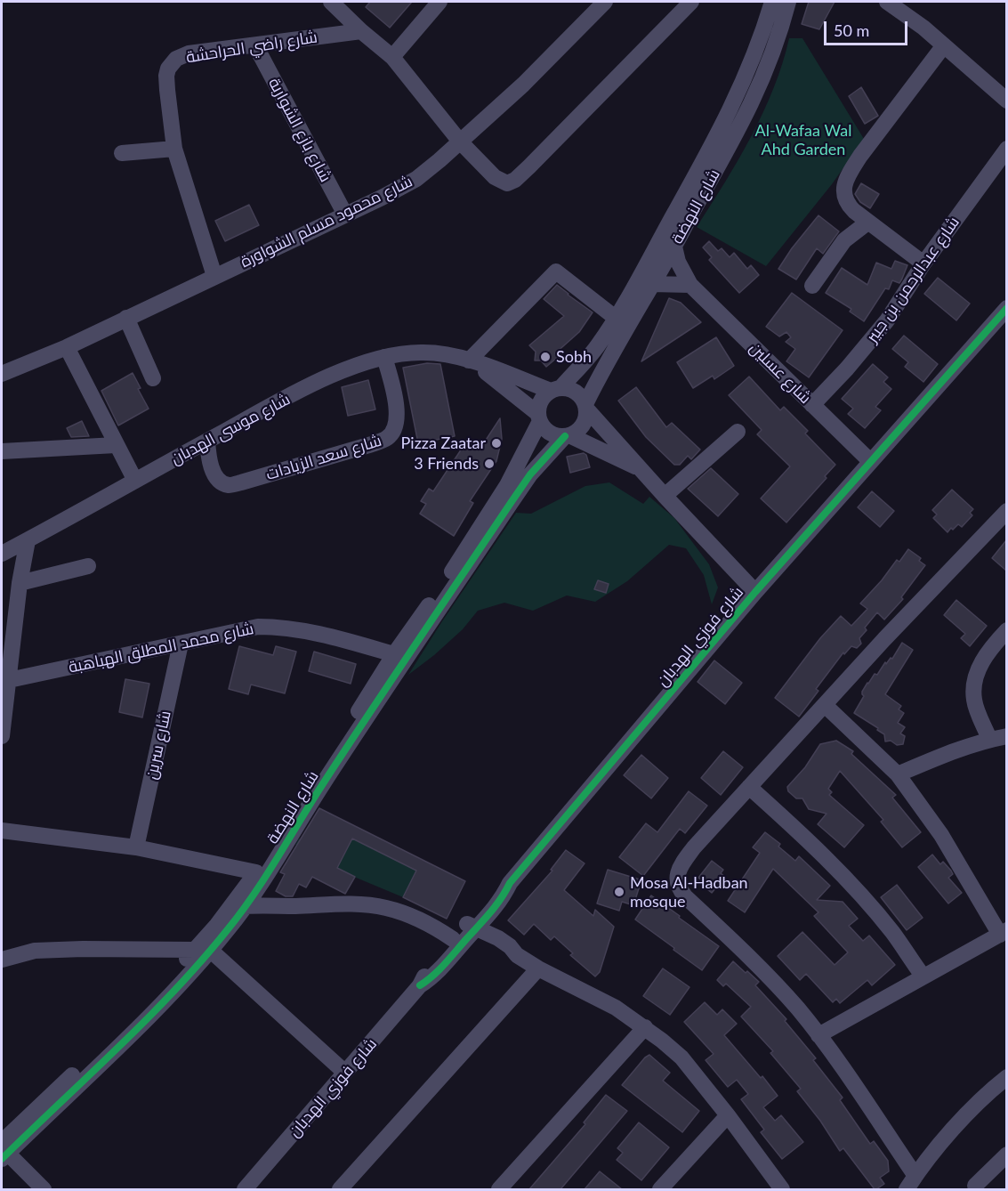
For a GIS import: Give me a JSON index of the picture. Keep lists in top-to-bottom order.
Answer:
{
  "streets": {
    "street": [
      "شارع راضي الحراحشة",
      "شارع بازع الشواربة",
      "شارع النهضة",
      "شارع محمود مسلم الشواورة",
      "شارع عبدالرحمن بن جبير",
      "شارع عسلين",
      "شارع موسى الهدبان",
      "شارع سعد الزيادات",
      "شارع فوزي الهدبان",
      "شارع محمد المطلق الهباهبة",
      "شارع سرين"
    ]
  },
  "crossings": [
    ["شارع راضي الحراحشة", "شارع بازع الشواربة"],
    ["شارع راضي الحراحشة", "شارع محمود مسلم الشواورة"],
    ["شارع بازع الشواربة", "شارع محمود مسلم الشواورة"],
    ["شارع النهضة", "شارع عسلين"],
    ["شارع النهضة", "شارع موسى الهدبان"],
    ["شارع النهضة", "شارع محمد المطلق الهباهبة"],
    ["شارع عبدالرحمن بن جبير", "شارع عسلين"],
    ["شارع عسلين", "شارع فوزي الهدبان"],
    ["شارع موسى الهدبان", "شارع سعد الزيادات"],
    ["شارع محمد المطلق الهباهبة", "شارع سرين"]
  ],
  "parks": ["Al-Wafaa Wal Ahd Garden"],
  "places": [
    "Sobh",
    "Pizza Zaatar",
    "3 Friends",
    "Mosa Al-Hadban mosque"
  ],
  "scale_bar": "50 m"
}
